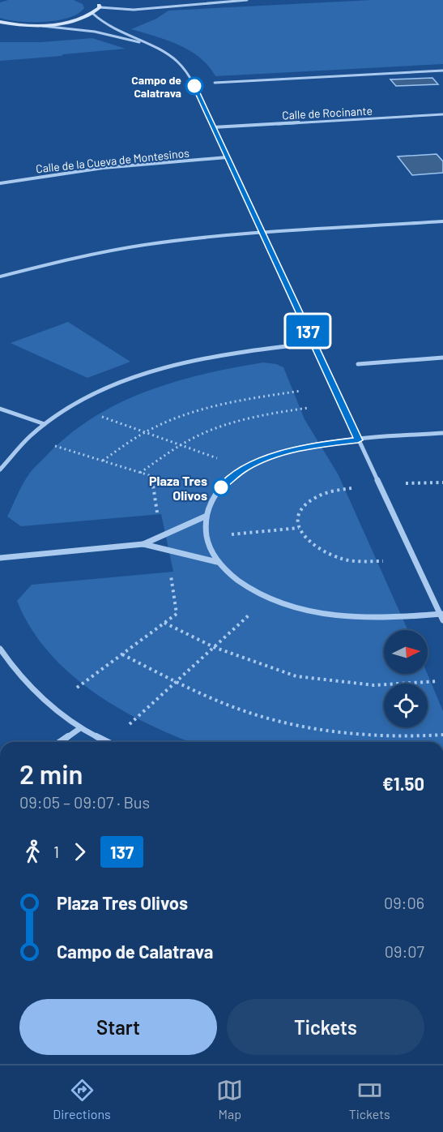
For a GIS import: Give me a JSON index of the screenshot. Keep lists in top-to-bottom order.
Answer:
{
  "streets": {
    "street": ["Calle de Rocinante", "Calle de la Cueva de Montesinos"]
  },
  "places": ["Campo de Calatrava", "Plaza Tres Olivos"],
  "lines": ["bus line 137"],
  "north": "right",
  "page": {
    "on_map": "137",
    "heading": ["2 min", "09:05 – 09:07 · Bus", "€1.50"],
    "legs": ["1", "137"],
    "list": [
      {
        "name": "Plaza Tres Olivos",
        "value": "09:06"
      },
      {
        "name": "Campo de Calatrava",
        "value": "09:07"
      }
    ],
    "buttons": ["Start", "Tickets"],
    "tabs": ["Directions", "Map", "Tickets"]
  }
}
